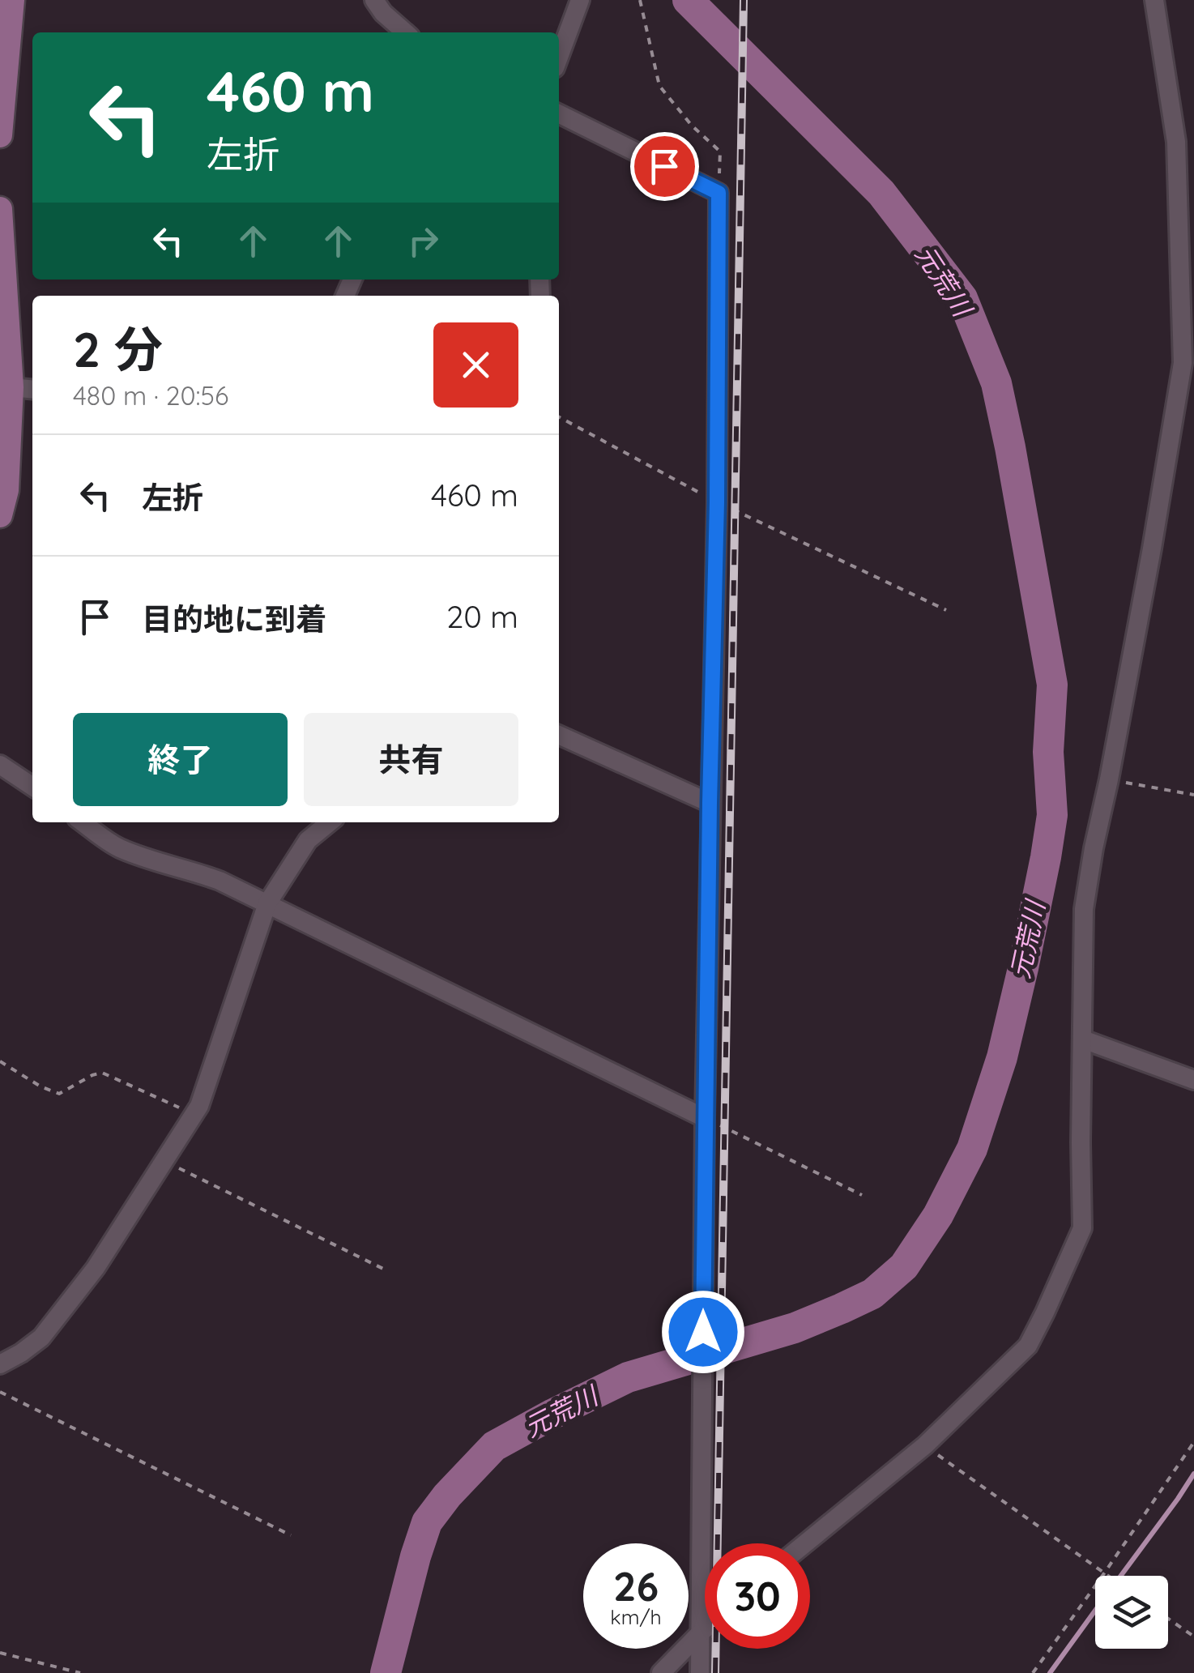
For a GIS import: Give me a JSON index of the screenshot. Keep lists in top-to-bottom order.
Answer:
{
  "water": ["元荒川"],
  "page": {
    "turn": ["460 m", "左折"],
    "heading": ["2 分", "480 m · 20:56"],
    "list": [
      {
        "name": "左折",
        "value": "460 m"
      },
      {
        "name": "目的地に到着",
        "value": "20 m"
      }
    ],
    "buttons": ["終了", "共有"],
    "speed": "26 km/h",
    "limit": "30"
  }
}
